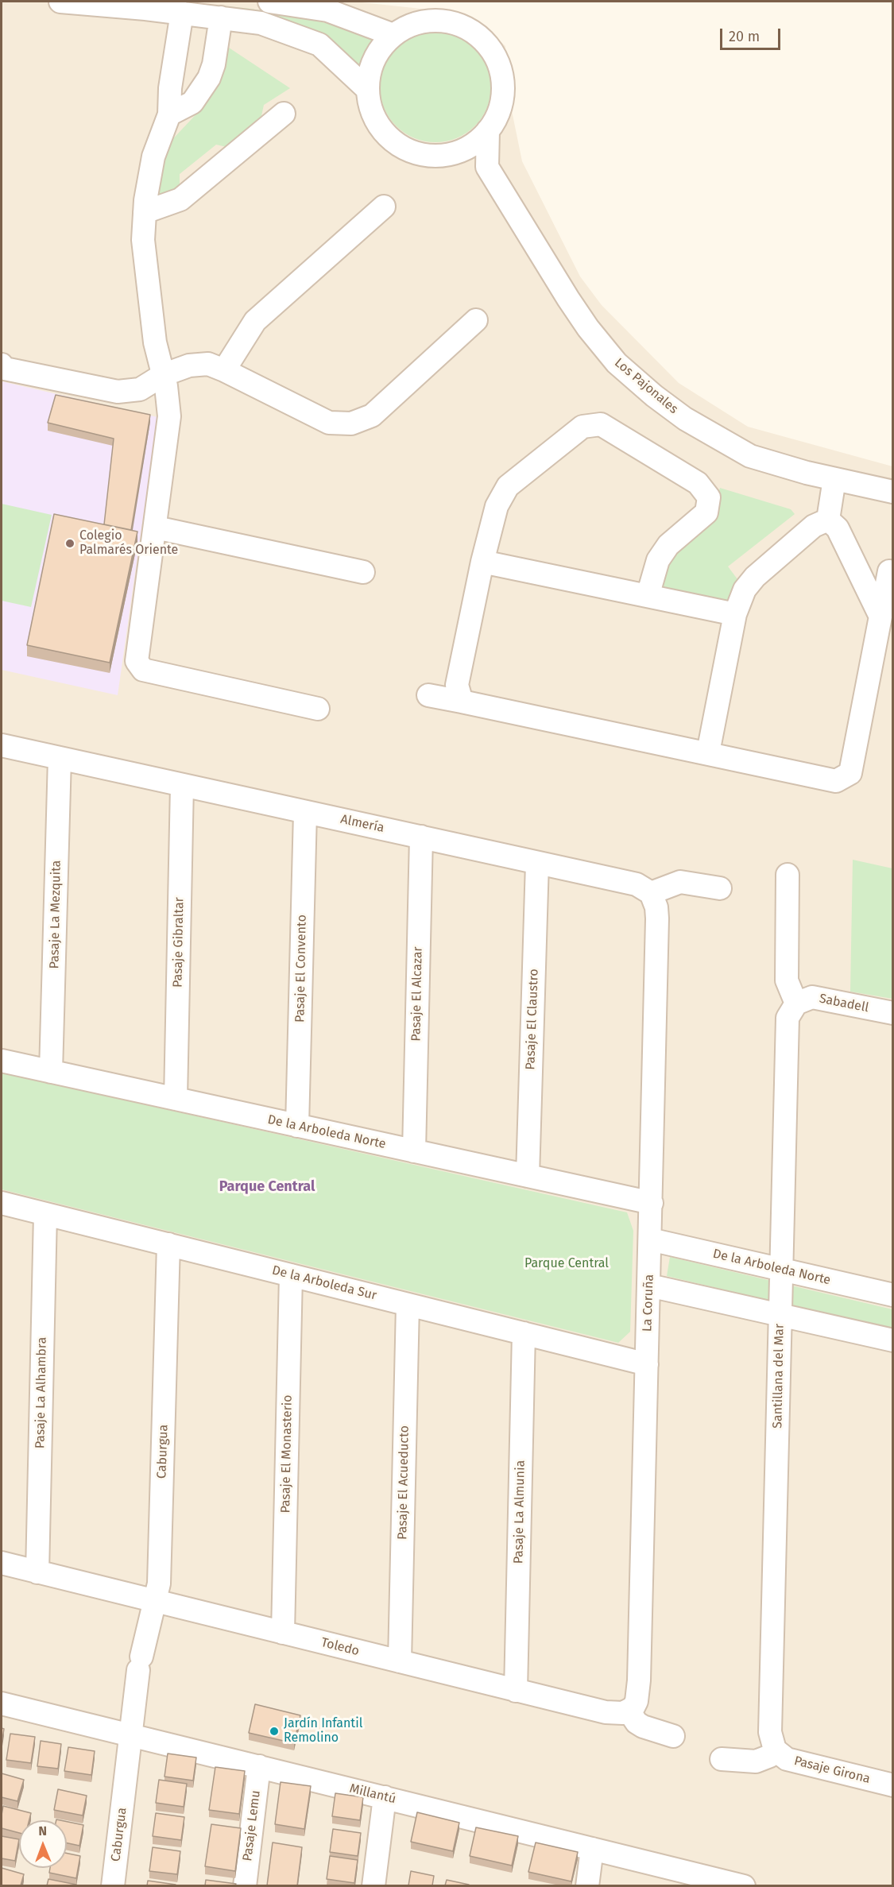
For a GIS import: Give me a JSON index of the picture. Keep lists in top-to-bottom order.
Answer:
{
  "streets": {
    "street": [
      "Los Pajonales",
      "Almería",
      "Pasaje La Mezquita",
      "Pasaje Gibraltar",
      "Pasaje El Convento",
      "Pasaje El Alcazar",
      "Sabadell",
      "Pasaje El Claustro",
      "De la Arboleda Norte",
      "De la Arboleda Sur",
      "La Coruña",
      "Santillana del Mar",
      "Pasaje La Alhambra",
      "Caburgua",
      "Pasaje El Monasterio",
      "Pasaje El Acueducto",
      "Pasaje La Almunia",
      "Toledo",
      "Pasaje Girona",
      "Millantú",
      "Pasaje Lemu"
    ]
  },
  "crossings": [
    ["Almería", "Pasaje La Mezquita"],
    ["Almería", "Pasaje Gibraltar"],
    ["Almería", "Pasaje El Convento"],
    ["Almería", "Pasaje El Alcazar"],
    ["Almería", "Pasaje El Claustro"],
    ["Almería", "La Coruña"],
    ["Pasaje La Mezquita", "De la Arboleda Norte"],
    ["Pasaje Gibraltar", "De la Arboleda Norte"],
    ["Pasaje El Convento", "De la Arboleda Norte"],
    ["Pasaje El Alcazar", "De la Arboleda Norte"],
    ["Sabadell", "Santillana del Mar"],
    ["Pasaje El Claustro", "De la Arboleda Norte"],
    ["De la Arboleda Norte", "La Coruña"],
    ["De la Arboleda Norte", "Santillana del Mar"],
    ["De la Arboleda Sur", "La Coruña"],
    ["De la Arboleda Sur", "Pasaje La Alhambra"],
    ["De la Arboleda Sur", "Caburgua"],
    ["De la Arboleda Sur", "Pasaje El Monasterio"],
    ["De la Arboleda Sur", "Pasaje El Acueducto"],
    ["De la Arboleda Sur", "Pasaje La Almunia"],
    ["La Coruña", "Toledo"],
    ["Santillana del Mar", "Pasaje Girona"],
    ["Pasaje La Alhambra", "Toledo"],
    ["Caburgua", "Toledo"],
    ["Caburgua", "Millantú"],
    ["Pasaje El Monasterio", "Toledo"],
    ["Pasaje El Acueducto", "Toledo"],
    ["Pasaje La Almunia", "Toledo"],
    ["Millantú", "Pasaje Lemu"]
  ],
  "districts": ["Parque Central"],
  "parks": ["Parque Central"],
  "places": ["Colegio Palmarés Oriente", "Jardín Infantil Remolino"],
  "scale_bar": "20 m",
  "north": "top"
}
